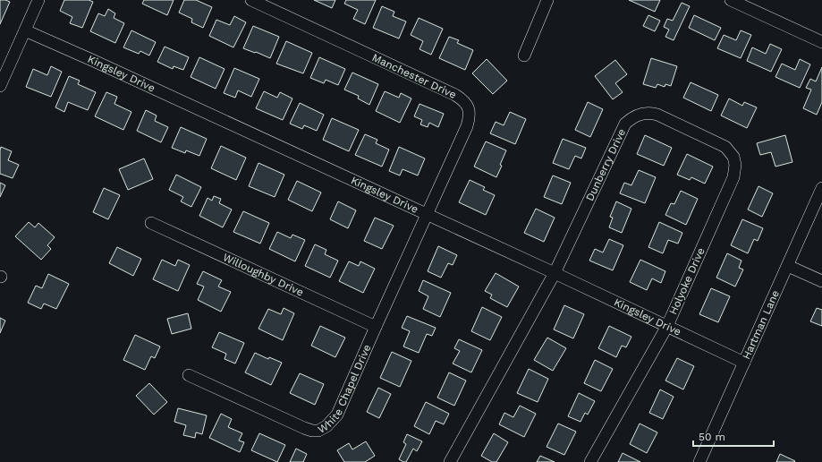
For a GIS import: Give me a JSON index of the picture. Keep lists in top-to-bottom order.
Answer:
{
  "streets": {
    "street": [
      "Kingsley Drive",
      "Manchester Drive",
      "Dunberry Drive",
      "Willoughby Drive",
      "Holyoke Drive",
      "Hartman Lane",
      "White Chapel Drive"
    ]
  },
  "crossings": [
    ["Kingsley Drive", "Manchester Drive"],
    ["Kingsley Drive", "Dunberry Drive"],
    ["Kingsley Drive", "Holyoke Drive"],
    ["Kingsley Drive", "Hartman Lane"],
    ["Kingsley Drive", "White Chapel Drive"],
    ["Manchester Drive", "White Chapel Drive"],
    ["Dunberry Drive", "Holyoke Drive"],
    ["Willoughby Drive", "White Chapel Drive"]
  ],
  "scale_bar": "50 m"
}
